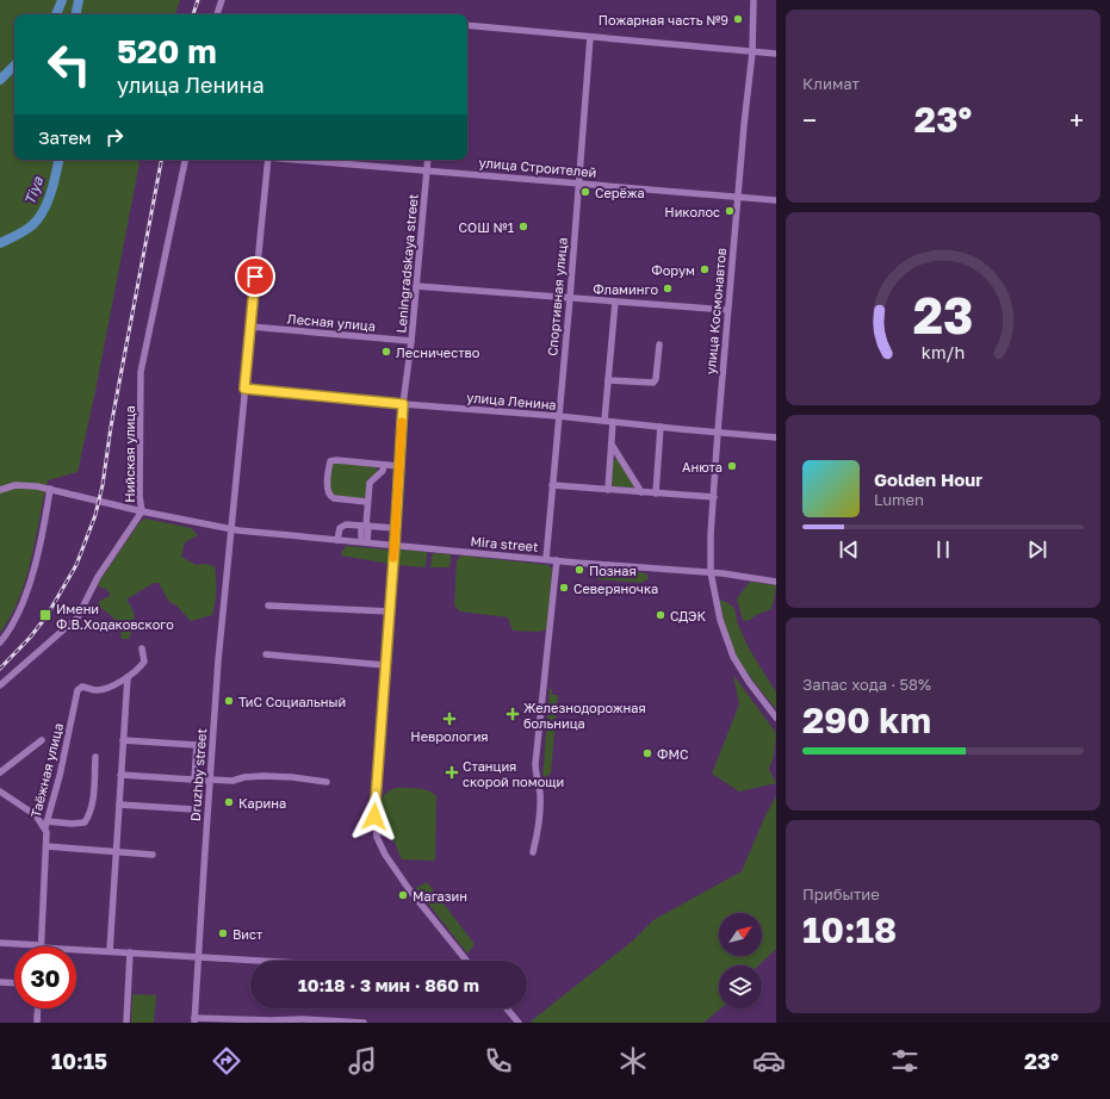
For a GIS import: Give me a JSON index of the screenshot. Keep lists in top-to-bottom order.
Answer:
{
  "streets": {
    "street": [
      "улица Строителей",
      "Leningradskaya street",
      "Спортивная улица",
      "улица Космонавтов",
      "Лесная улица",
      "улица Ленина",
      "Нийская улица",
      "Mira street",
      "Таёжная улица",
      "Druzhby street"
    ]
  },
  "crossings": [
    ["улица Строителей", "Leningradskaya street"],
    ["улица Строителей", "Спортивная улица"],
    ["улица Строителей", "улица Космонавтов"],
    ["Leningradskaya street", "Лесная улица"],
    ["Leningradskaya street", "улица Ленина"],
    ["Leningradskaya street", "Mira street"],
    ["Спортивная улица", "улица Ленина"],
    ["Спортивная улица", "Mira street"],
    ["улица Космонавтов", "улица Ленина"],
    ["улица Космонавтов", "Mira street"],
    ["Лесная улица", "Druzhby street"],
    ["улица Ленина", "Druzhby street"],
    ["Нийская улица", "Mira street"],
    ["Mira street", "Druzhby street"]
  ],
  "water": ["Tiya"],
  "places": {
    "other": [
      "Пожарная часть №9",
      "Серёжа",
      "Николос",
      "СОШ №1",
      "Форум",
      "Фламинго",
      "Лесничество",
      "Анюта",
      "Позная",
      "Северяночка",
      "СДЭК",
      "ТиС Социальный",
      "ФМС",
      "Карина",
      "Магазин",
      "Вист"
    ],
    "transit": ["Имени Ф.В.Ходаковского"],
    "health": ["Железнодорожная больница", "Неврология", "Станция скорой помощи"]
  },
  "north": "top right",
  "page": {
    "tile": [
      "Климат",
      ["Запас хода · 58%", "290 km"],
      ["Прибытие", "10:18"]
    ],
    "turn": ["520 m", "улица Ленина"],
    "heat": ["−", "23°", "+"],
    "then": "Затем",
    "song": ["Golden Hour", "Lumen"],
    "limit": "30",
    "trip": "10:18 · 3 мин · 860 m",
    "tabs": ["10:15", "23°"],
    "gauge": ["23", "km/h"]
  }
}
